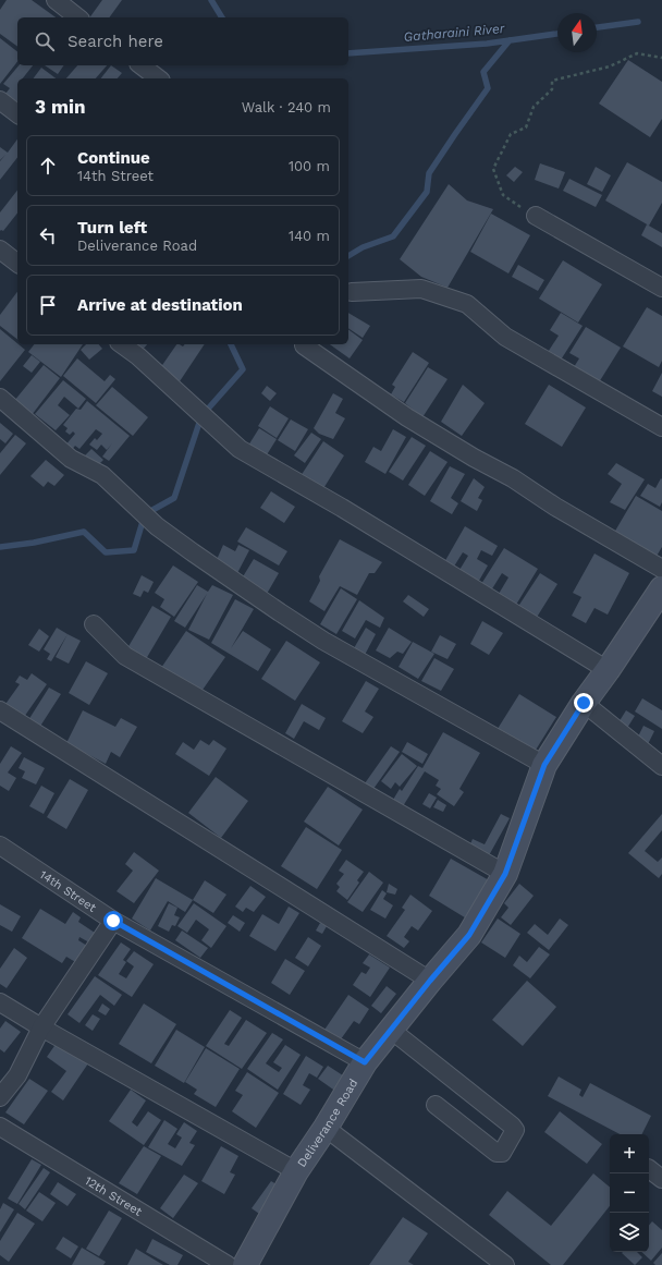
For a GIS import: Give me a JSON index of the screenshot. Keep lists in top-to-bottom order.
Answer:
{
  "streets": {
    "street": ["14th Street", "Deliverance Road", "12th Street"]
  },
  "crossings": [
    ["14th Street", "Deliverance Road"]
  ],
  "water": ["Gatharaini River"],
  "north": "top",
  "page": {
    "search": "Search here",
    "heading": ["3 min", "Walk · 240 m"],
    "list": [
      ["Continue", "14th Street", "100 m"],
      ["Turn left", "Deliverance Road", "140 m"],
      "Arrive at destination"
    ],
    "map_buttons": ["+", "−"]
  }
}
